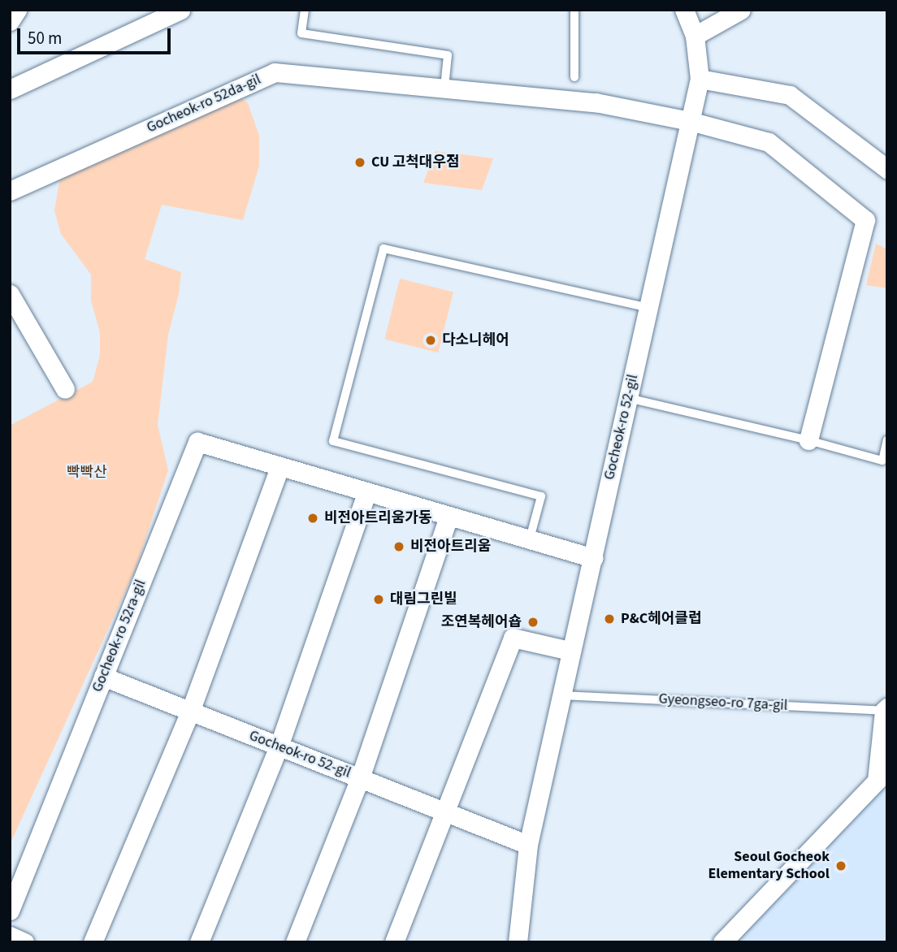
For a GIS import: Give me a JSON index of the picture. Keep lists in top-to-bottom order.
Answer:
{
  "streets": {
    "street": [
      "Gocheok-ro 52da-gil",
      "Gocheok-ro 52-gil",
      "Gocheok-ro 52ra-gil",
      "Gyeongseo-ro 7ga-gil"
    ]
  },
  "crossings": [
    ["Gocheok-ro 52da-gil", "Gocheok-ro 52-gil"],
    ["Gocheok-ro 52-gil", "Gocheok-ro 52ra-gil"],
    ["Gocheok-ro 52-gil", "Gyeongseo-ro 7ga-gil"]
  ],
  "parks": ["빡빡산"],
  "places": [
    "CU 고척대우점",
    "다소니헤어",
    "비전아트리움가동",
    "비전아트리움",
    "대림그린빌",
    "P&C헤어클럽",
    "조연복헤어숍",
    "Seoul Gocheok Elementary School"
  ],
  "scale_bar": "50 m"
}
